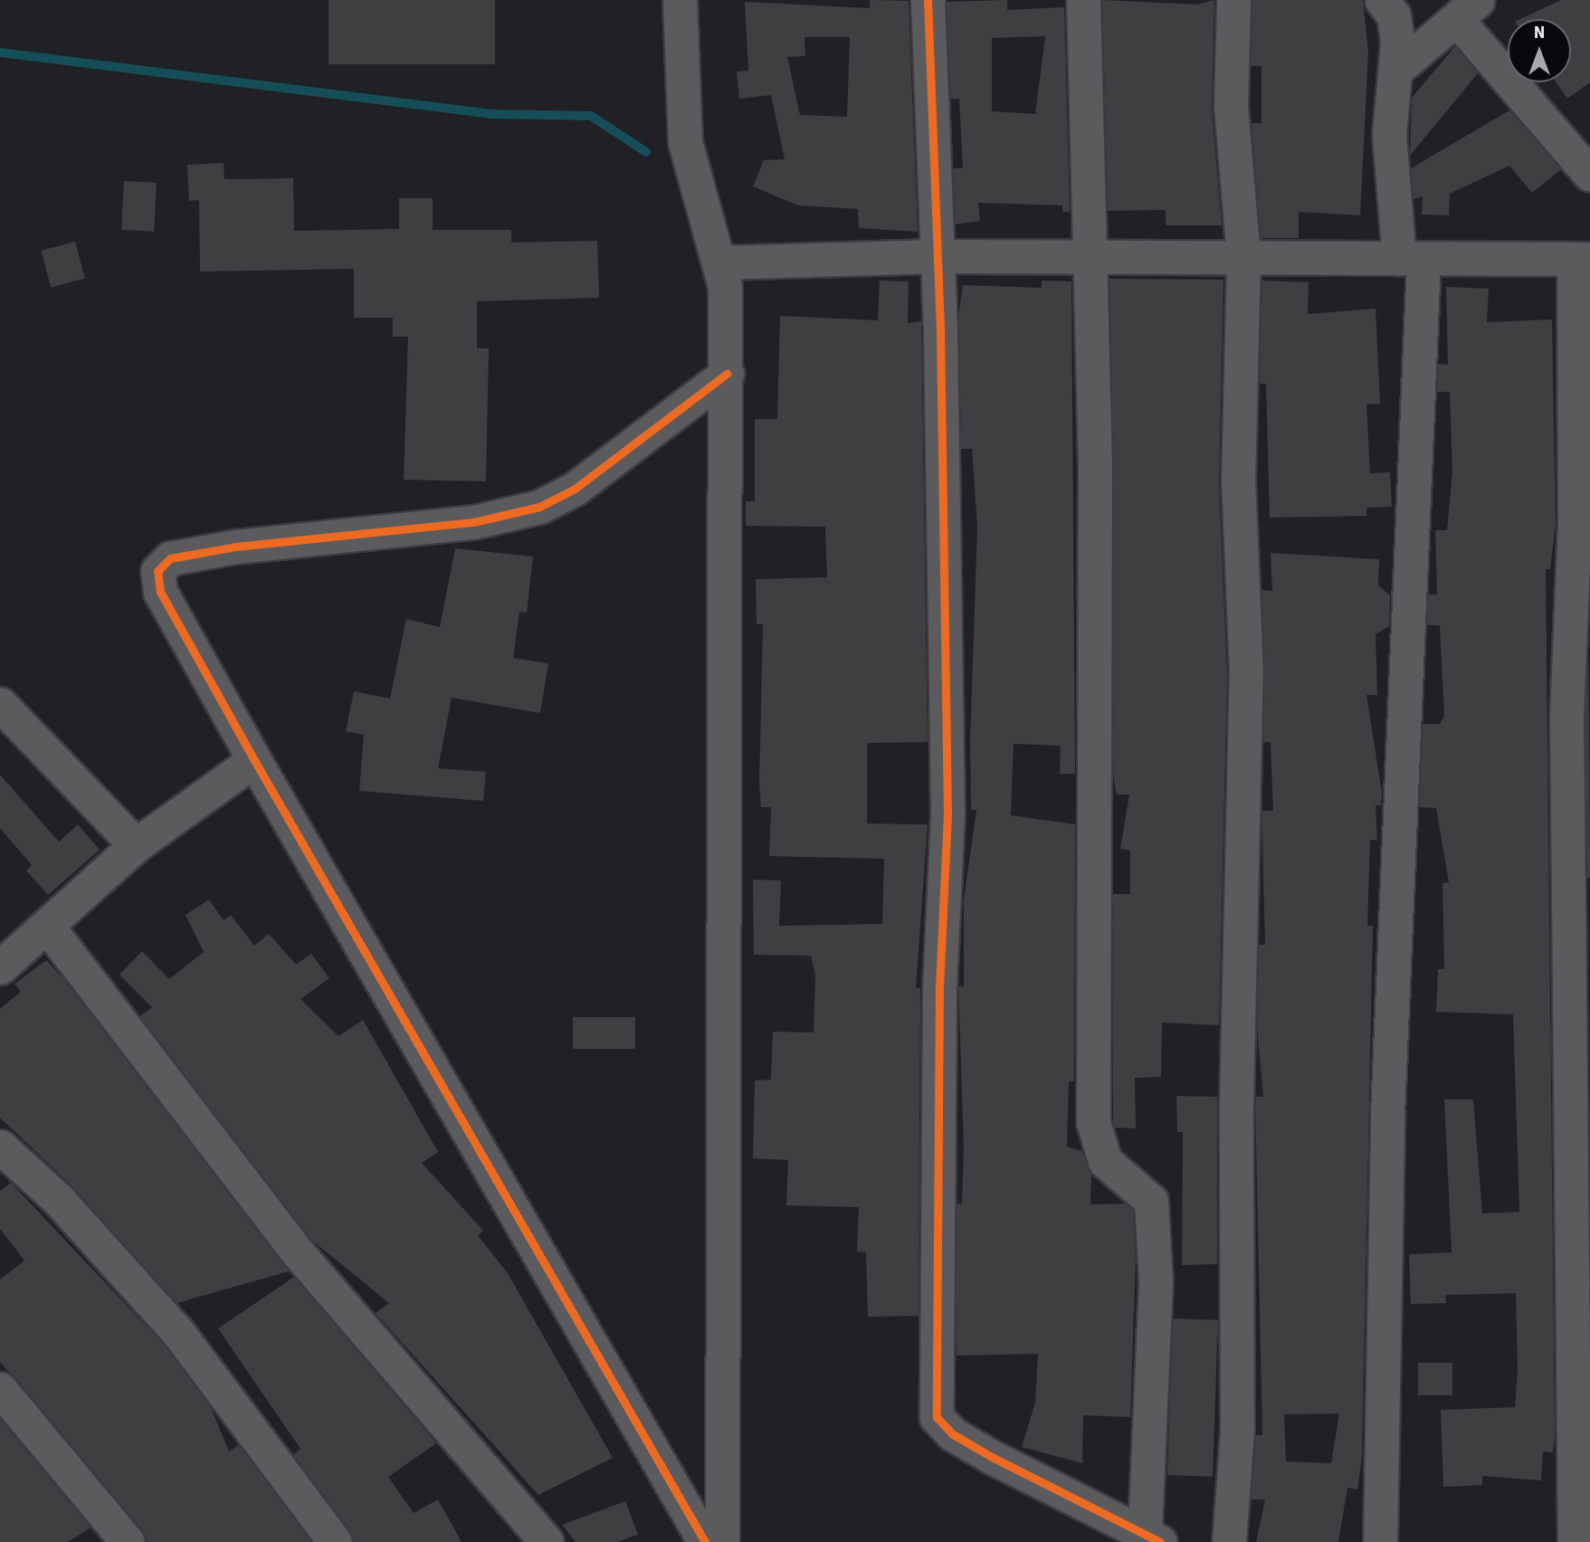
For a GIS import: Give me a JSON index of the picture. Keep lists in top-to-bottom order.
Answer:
{
  "north": "top"
}
